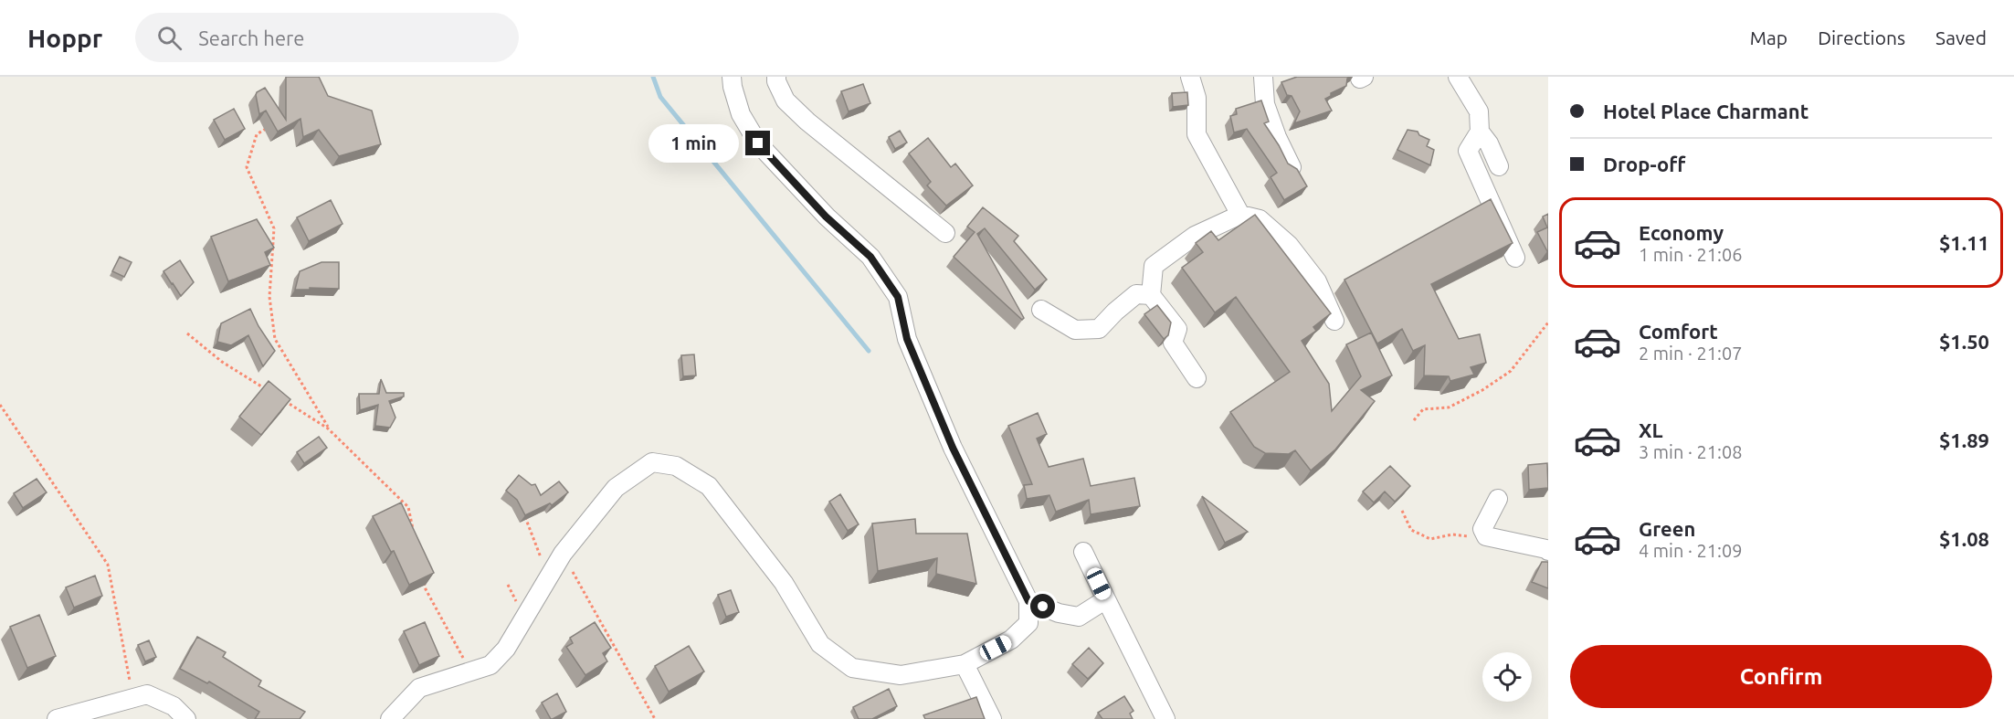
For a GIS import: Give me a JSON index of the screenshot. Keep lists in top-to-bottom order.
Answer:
{
  "page": {
    "header": "Hoppr",
    "search": "Search here",
    "nav": ["Map", "Directions", "Saved"],
    "banner": ["Hotel Place Charmant", "Drop-off"],
    "bubble": "1 min",
    "list": [
      {
        "name": "Economy",
        "note": "1 min · 21:06",
        "value": "$1.11"
      },
      {
        "name": "Comfort",
        "note": "2 min · 21:07",
        "value": "$1.50"
      },
      {
        "name": "XL",
        "note": "3 min · 21:08",
        "value": "$1.89"
      },
      {
        "name": "Green",
        "note": "4 min · 21:09",
        "value": "$1.08"
      }
    ],
    "buttons": "Confirm"
  }
}
